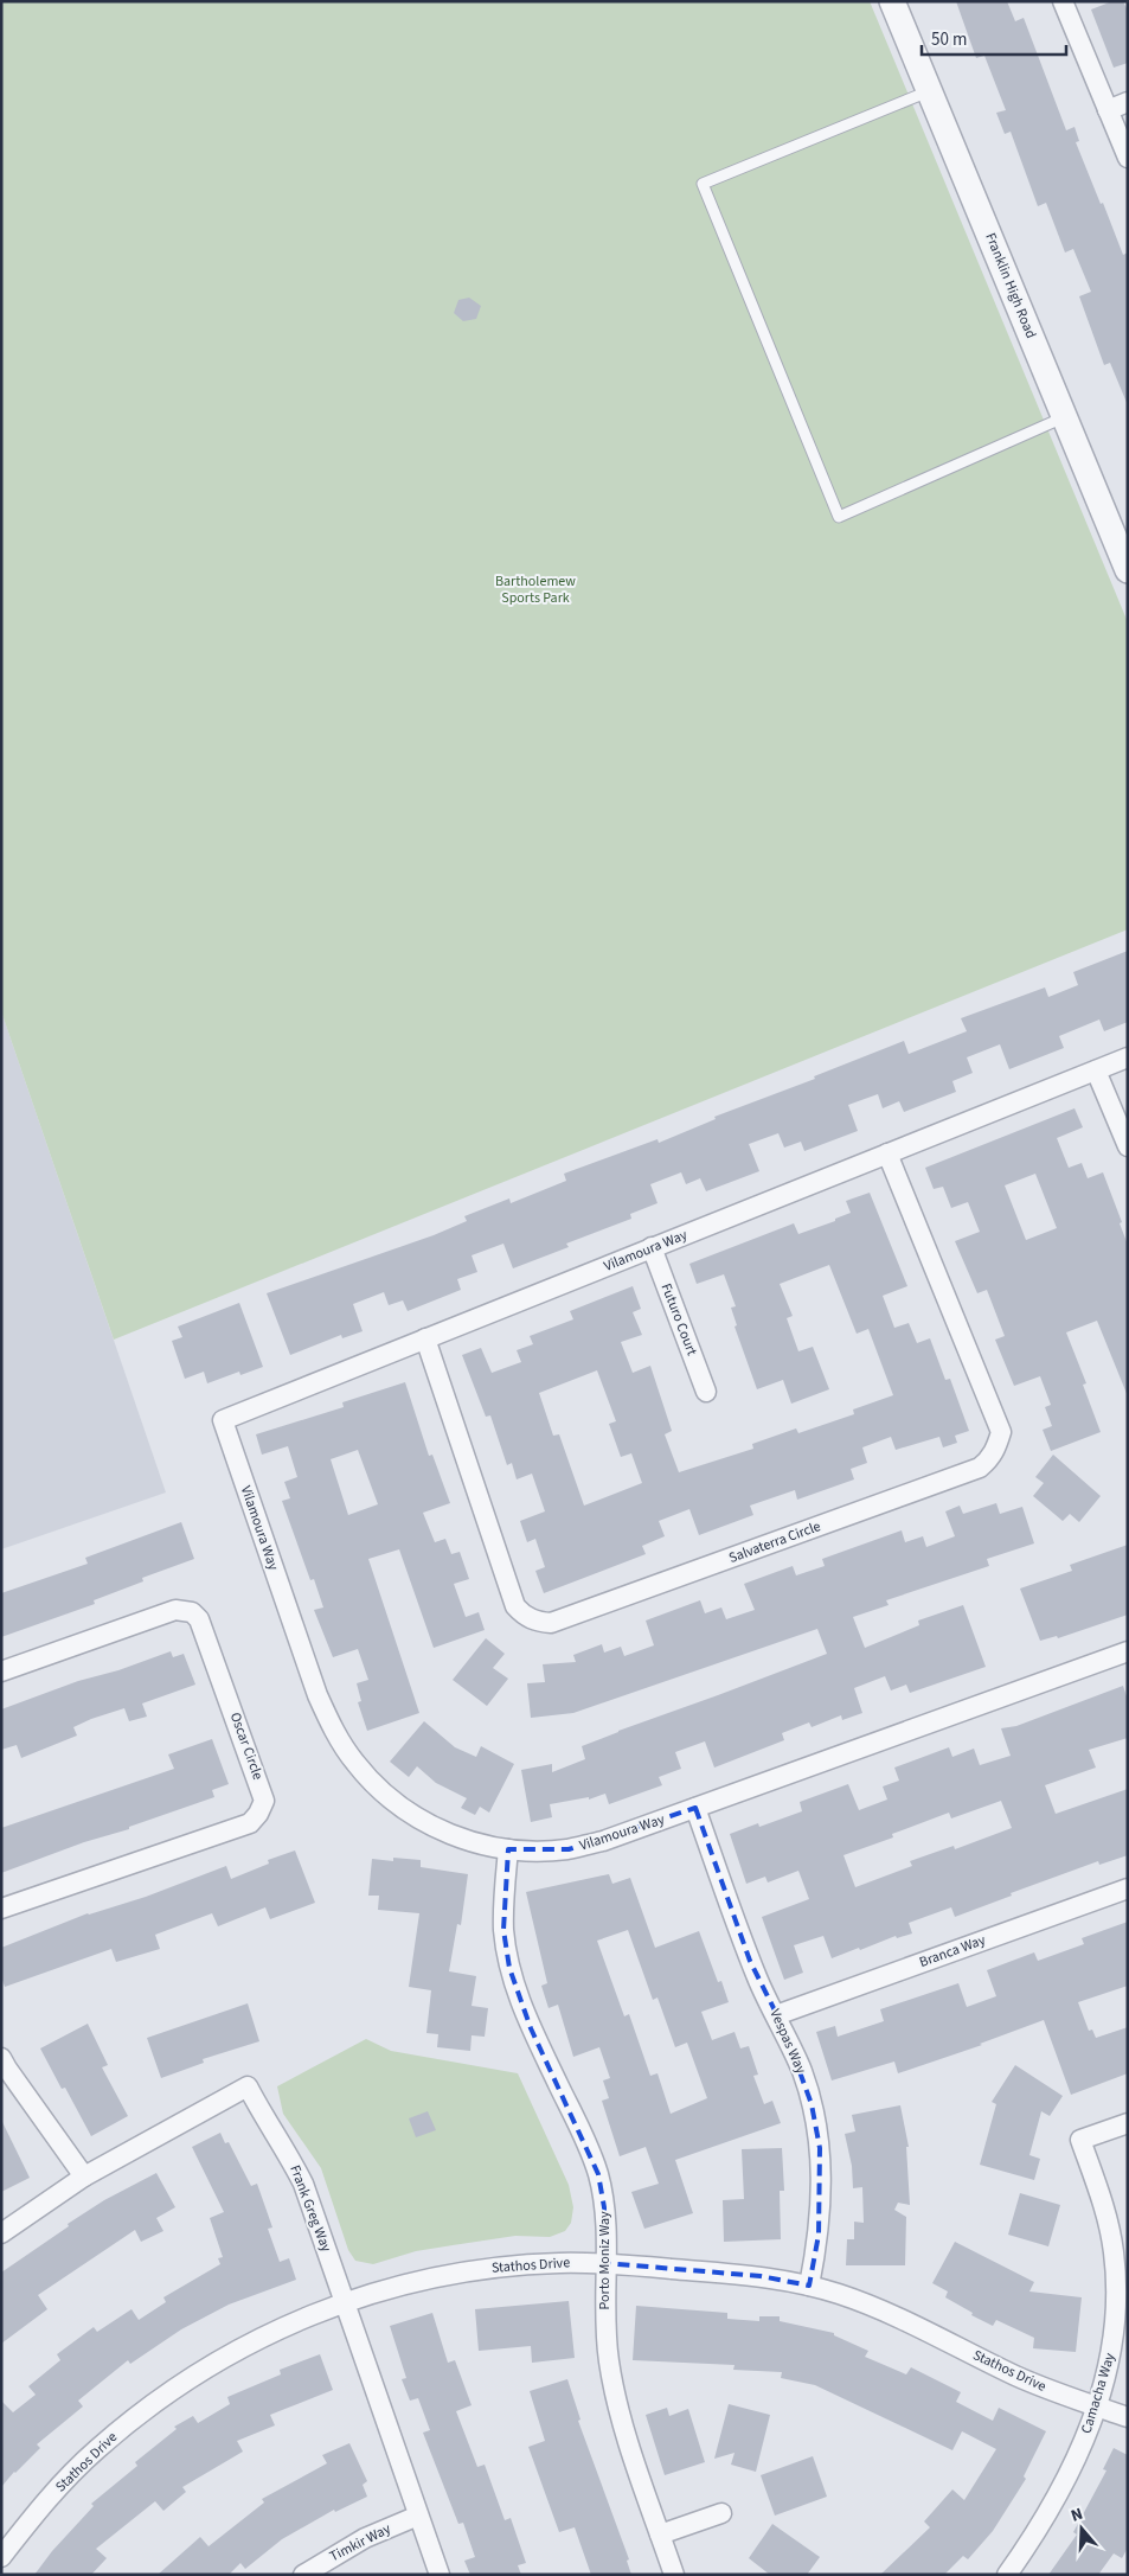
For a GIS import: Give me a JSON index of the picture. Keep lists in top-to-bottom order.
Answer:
{
  "streets": {
    "street": [
      "Franklin High Road",
      "Vilamoura Way",
      "Futuro Court",
      "Salvaterra Circle",
      "Oscar Circle",
      "Branca Way",
      "Vespas Way",
      "Frank Greg Way",
      "Porto Moniz Way",
      "Stathos Drive",
      "Camacha Way",
      "Timkir Way"
    ]
  },
  "crossings": [
    ["Vilamoura Way", "Futuro Court"],
    ["Vilamoura Way", "Salvaterra Circle"],
    ["Vilamoura Way", "Vespas Way"],
    ["Vilamoura Way", "Porto Moniz Way"],
    ["Branca Way", "Vespas Way"],
    ["Vespas Way", "Stathos Drive"],
    ["Frank Greg Way", "Stathos Drive"],
    ["Frank Greg Way", "Timkir Way"],
    ["Porto Moniz Way", "Stathos Drive"],
    ["Stathos Drive", "Camacha Way"]
  ],
  "parks": ["Bartholemew Sports Park"],
  "scale_bar": "50 m",
  "north": "top"
}
